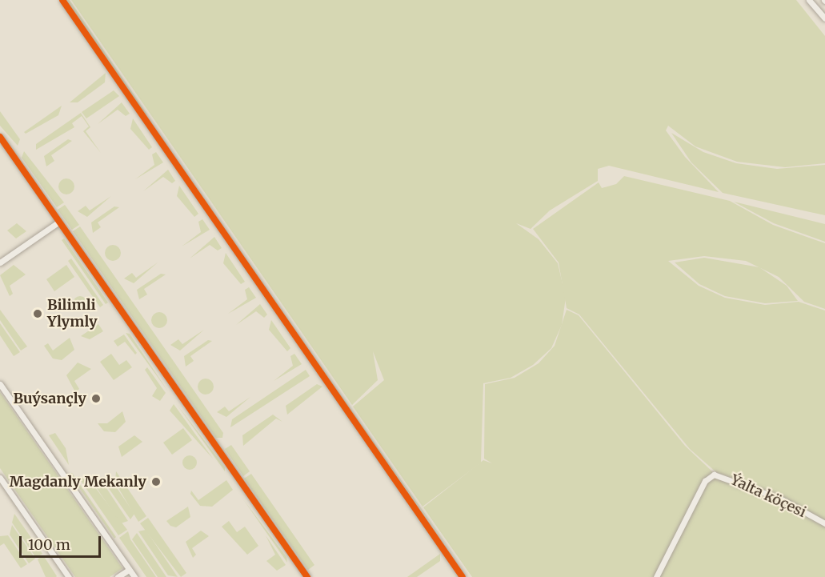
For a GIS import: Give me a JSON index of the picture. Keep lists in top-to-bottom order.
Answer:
{
  "streets": {
    "street": ["Ýalta köçesi"]
  },
  "places": ["Bilimli Ylymly", "Buýsançly", "Magdanly Mekanly"],
  "scale_bar": "100 m"
}
